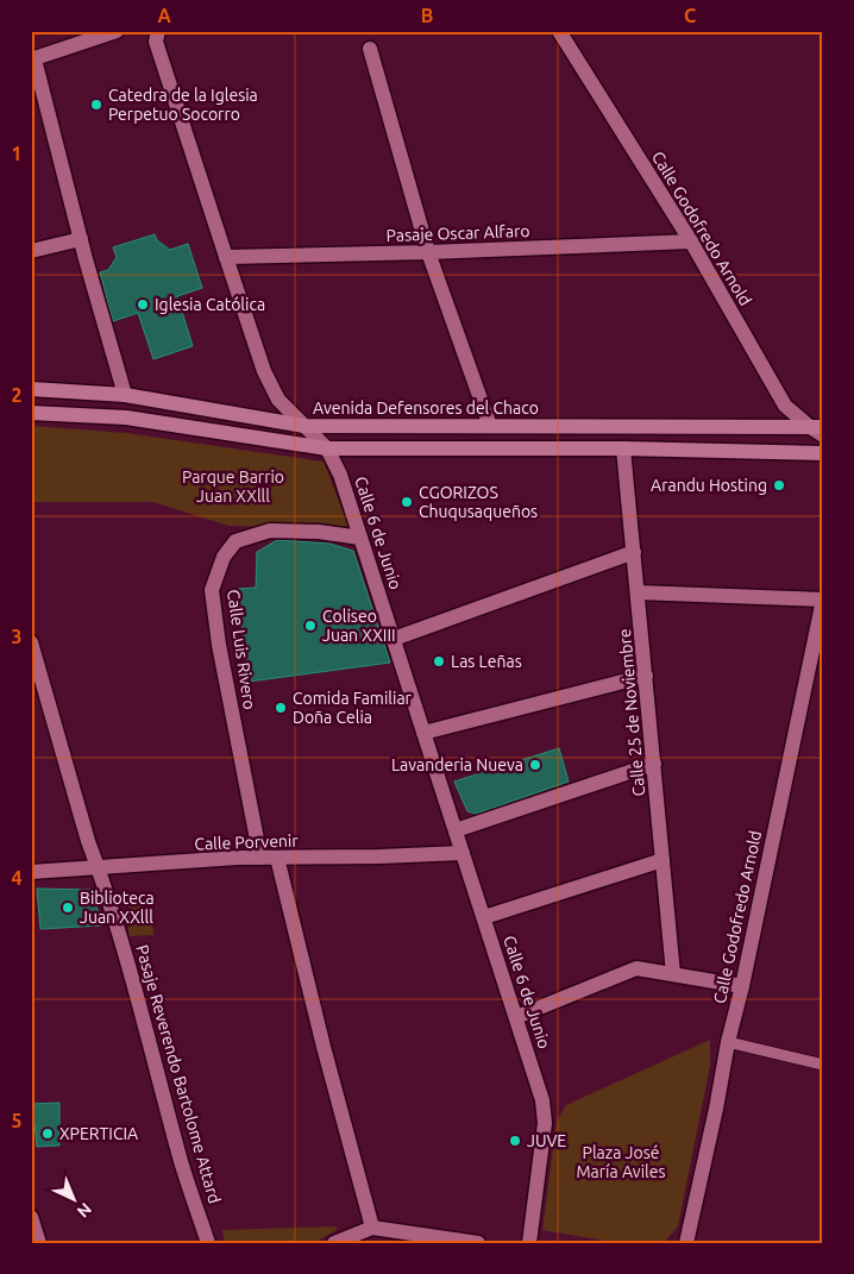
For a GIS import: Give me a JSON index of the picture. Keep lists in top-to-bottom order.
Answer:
{
  "streets": {
    "street": [
      "Calle Godofredo Arnold",
      "Pasaje Oscar Alfaro",
      "Avenida Defensores del Chaco",
      "Calle 6 de Junio",
      "Calle Luis Rivero",
      "Calle 25 de Noviembre",
      "Calle Porvenir",
      "Pasaje Reverendo Bartolome Attard"
    ]
  },
  "crossings": [
    ["Calle Godofredo Arnold", "Pasaje Oscar Alfaro"],
    ["Calle Godofredo Arnold", "Avenida Defensores del Chaco"],
    ["Pasaje Oscar Alfaro", "Calle 6 de Junio"],
    ["Avenida Defensores del Chaco", "Calle 6 de Junio"],
    ["Calle 6 de Junio", "Calle Luis Rivero"],
    ["Calle 6 de Junio", "Calle Porvenir"],
    ["Calle Luis Rivero", "Calle Porvenir"],
    ["Calle Porvenir", "Pasaje Reverendo Bartolome Attard"]
  ],
  "parks": ["Parque Barrio Juan XXlll", "Plaza José María Aviles"],
  "places": [
    "Catedra de la Iglesia Perpetuo Socorro",
    "Iglesia Católica",
    "Arandu Hosting",
    "CGORIZOS Chuqusaqueños",
    "Coliseo Juan XXIII",
    "Las Leñas",
    "Comida Familiar Doña Celia",
    "Lavanderia Nueva",
    "Biblioteca Juan XXlll",
    "XPERTICIA",
    "JUVE"
  ],
  "north": "bottom right",
  "grid": {
    "columns": ["A", "B", "C"],
    "rows": [
      "1",
      "2",
      "3",
      "4",
      "5"
    ]
  }
}
